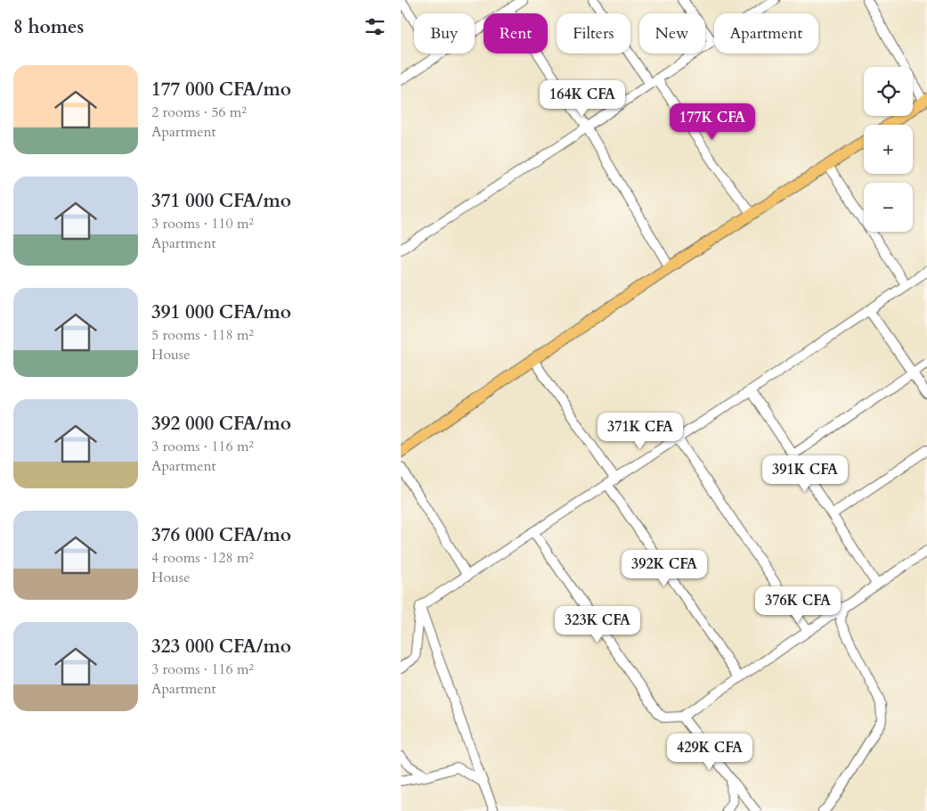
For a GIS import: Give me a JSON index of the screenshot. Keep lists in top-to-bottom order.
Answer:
{
  "page": {
    "heading": "8 homes",
    "chip": [
      "Buy",
      "Rent",
      "Filters",
      "New",
      "Apartment"
    ],
    "list": [
      {
        "name": "177 000 CFA/mo",
        "note": "2 rooms · 56 m² · Apartment"
      },
      {
        "name": "371 000 CFA/mo",
        "note": "3 rooms · 110 m² · Apartment"
      },
      {
        "name": "391 000 CFA/mo",
        "note": "5 rooms · 118 m² · House"
      },
      {
        "name": "392 000 CFA/mo",
        "note": "3 rooms · 116 m² · Apartment"
      },
      {
        "name": "376 000 CFA/mo",
        "note": "4 rooms · 128 m² · House"
      },
      {
        "name": "323 000 CFA/mo",
        "note": "3 rooms · 116 m² · Apartment"
      }
    ],
    "map_buttons": ["+", "−"],
    "price": [
      "164K CFA",
      "177K CFA",
      "371K CFA",
      "391K CFA",
      "392K CFA",
      "376K CFA",
      "323K CFA",
      "429K CFA"
    ]
  }
}
